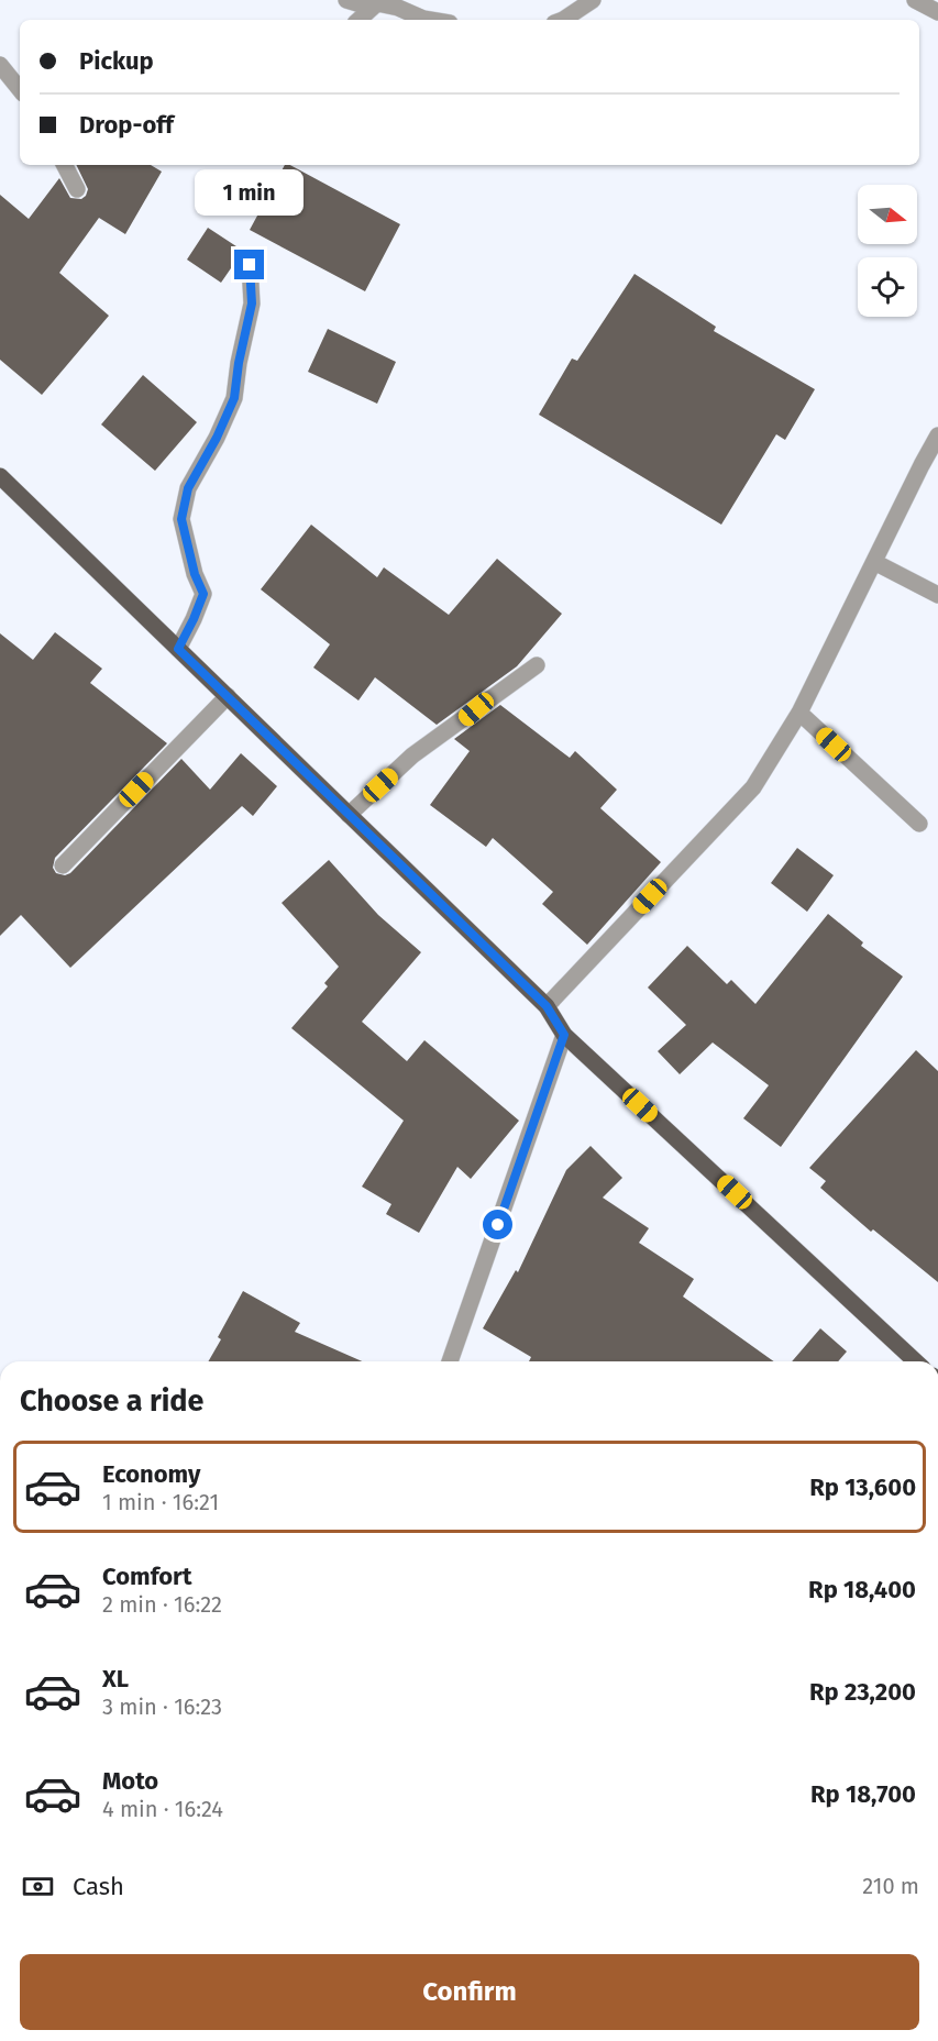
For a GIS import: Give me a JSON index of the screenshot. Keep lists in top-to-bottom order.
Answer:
{
  "north": "right",
  "page": {
    "banner": ["Pickup", "Drop-off"],
    "bubble": "1 min",
    "heading": "Choose a ride",
    "list": [
      {
        "name": "Economy",
        "note": "1 min · 16:21",
        "value": "Rp 13,600"
      },
      {
        "name": "Comfort",
        "note": "2 min · 16:22",
        "value": "Rp 18,400"
      },
      {
        "name": "XL",
        "note": "3 min · 16:23",
        "value": "Rp 23,200"
      },
      {
        "name": "Moto",
        "note": "4 min · 16:24",
        "value": "Rp 18,700"
      }
    ],
    "pay": ["Cash", "210 m"],
    "buttons": "Confirm"
  }
}
